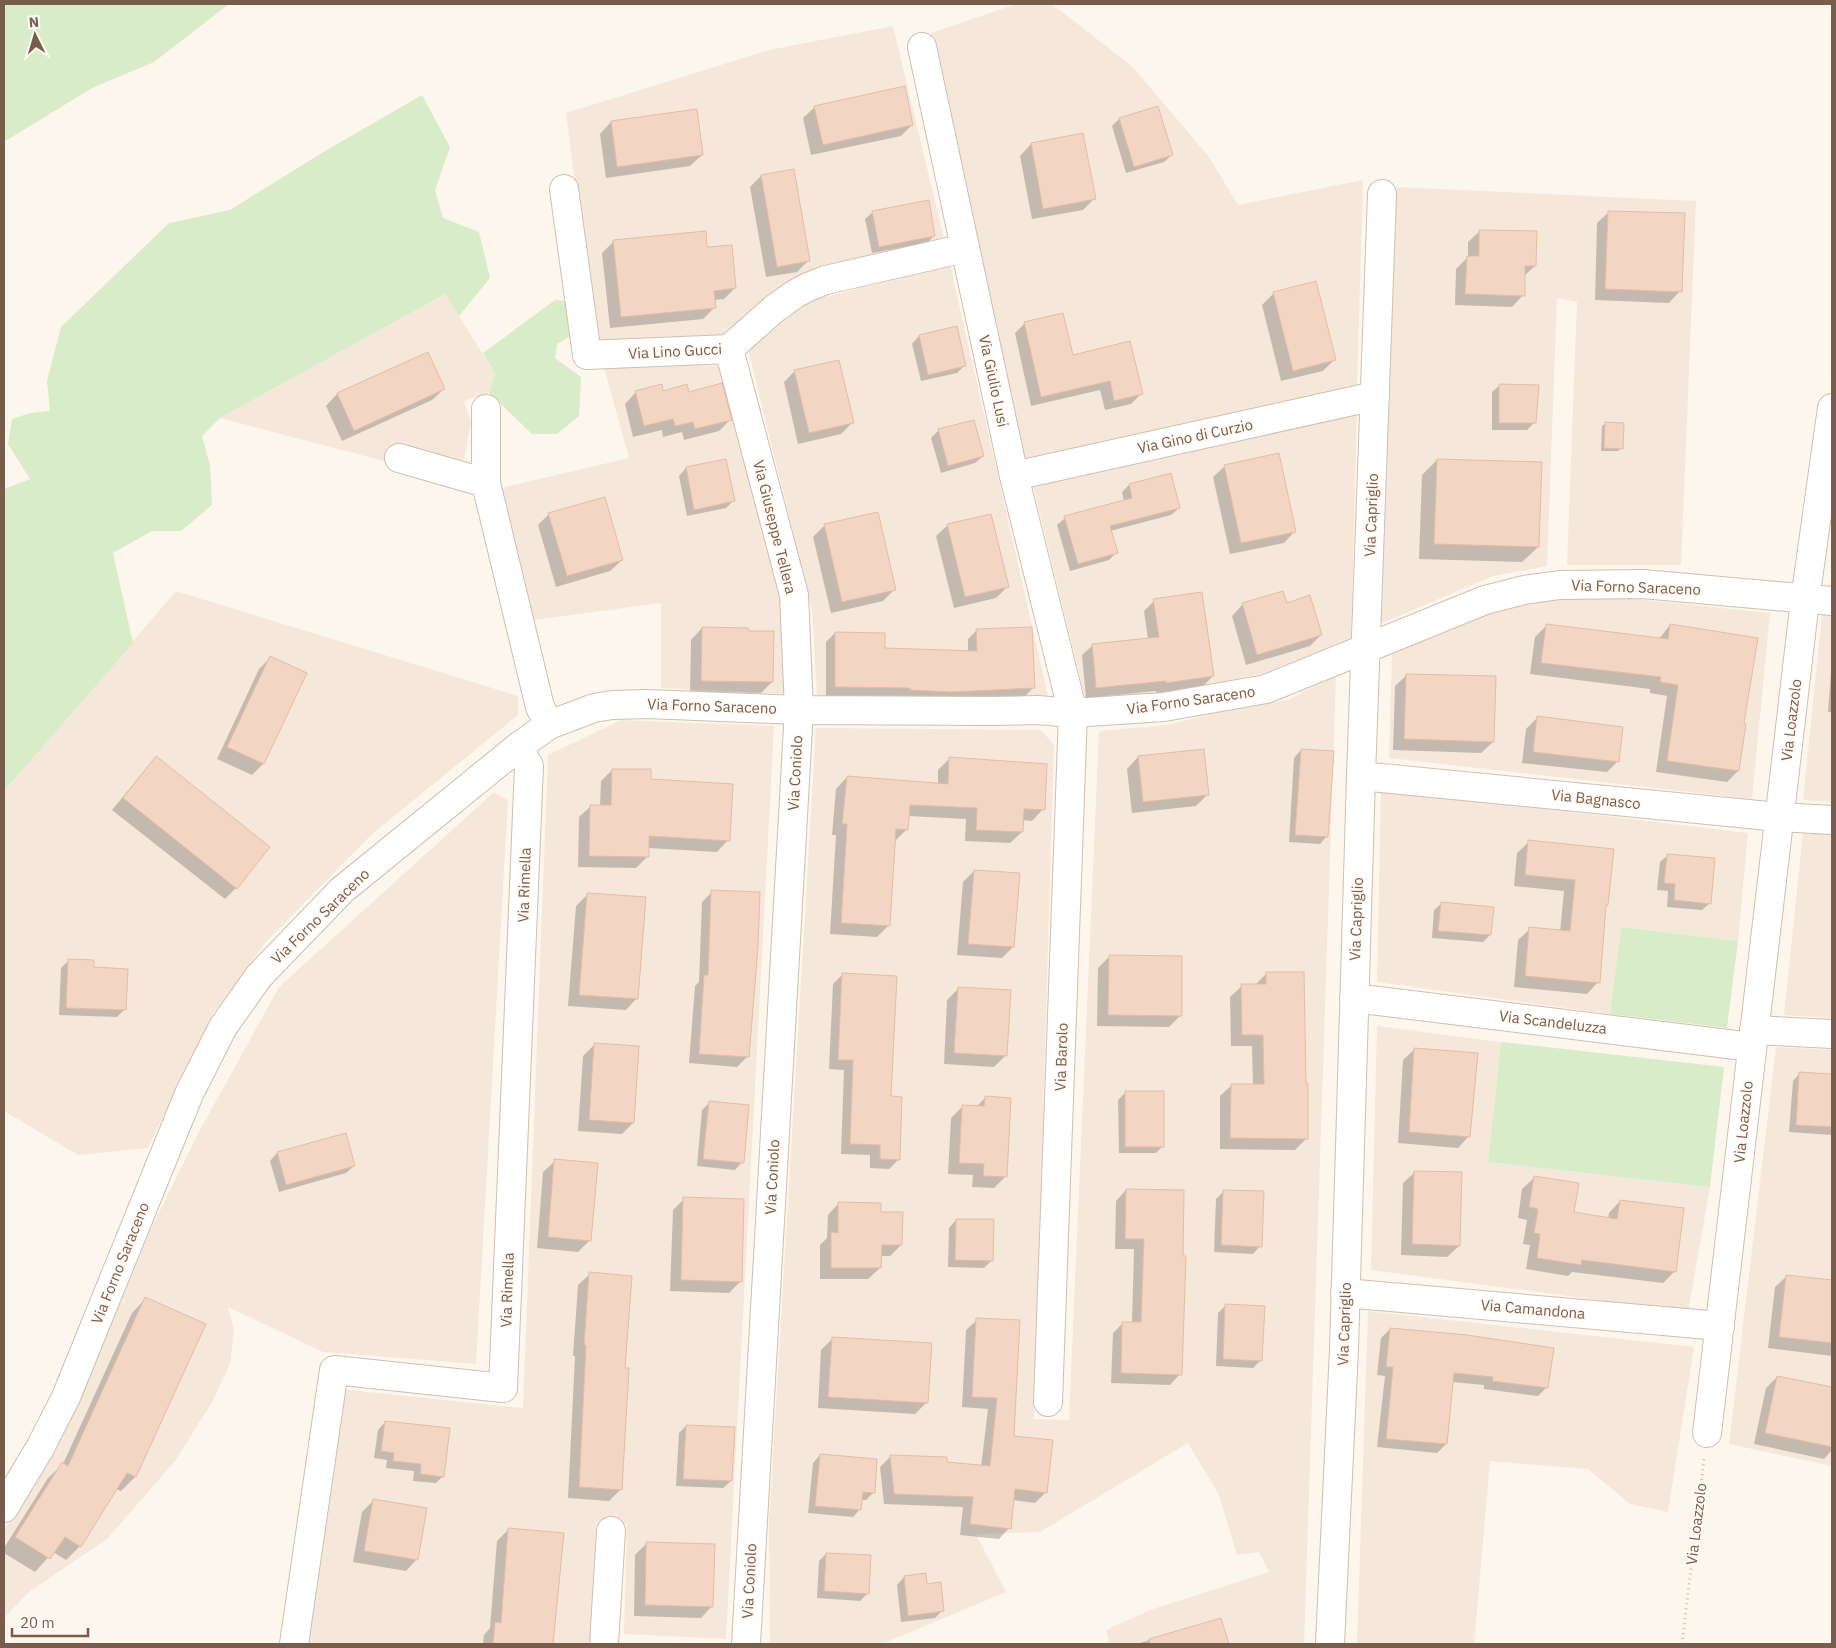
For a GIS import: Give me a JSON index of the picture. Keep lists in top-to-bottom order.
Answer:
{
  "streets": {
    "street": [
      "Via Lino Gucci",
      "Via Giulio Lusi",
      "Via Gino di Curzio",
      "Via Capriglio",
      "Via Giuseppe Tellera",
      "Via Forno Saraceno",
      "Via Loazzolo",
      "Via Coniolo",
      "Via Bagnasco",
      "Via Rimella",
      "Via Scandeluzza",
      "Via Barolo",
      "Via Camandona"
    ]
  },
  "crossings": [
    ["Via Lino Gucci", "Via Giulio Lusi"],
    ["Via Lino Gucci", "Via Giuseppe Tellera"],
    ["Via Giulio Lusi", "Via Gino di Curzio"],
    ["Via Giulio Lusi", "Via Forno Saraceno"],
    ["Via Giulio Lusi", "Via Barolo"],
    ["Via Gino di Curzio", "Via Capriglio"],
    ["Via Capriglio", "Via Forno Saraceno"],
    ["Via Capriglio", "Via Bagnasco"],
    ["Via Capriglio", "Via Scandeluzza"],
    ["Via Capriglio", "Via Camandona"],
    ["Via Giuseppe Tellera", "Via Forno Saraceno"],
    ["Via Giuseppe Tellera", "Via Coniolo"],
    ["Via Forno Saraceno", "Via Loazzolo"],
    ["Via Forno Saraceno", "Via Coniolo"],
    ["Via Forno Saraceno", "Via Rimella"],
    ["Via Forno Saraceno", "Via Barolo"],
    ["Via Loazzolo", "Via Bagnasco"],
    ["Via Loazzolo", "Via Scandeluzza"],
    ["Via Loazzolo", "Via Camandona"]
  ],
  "scale_bar": "20 m",
  "north": "top"
}
